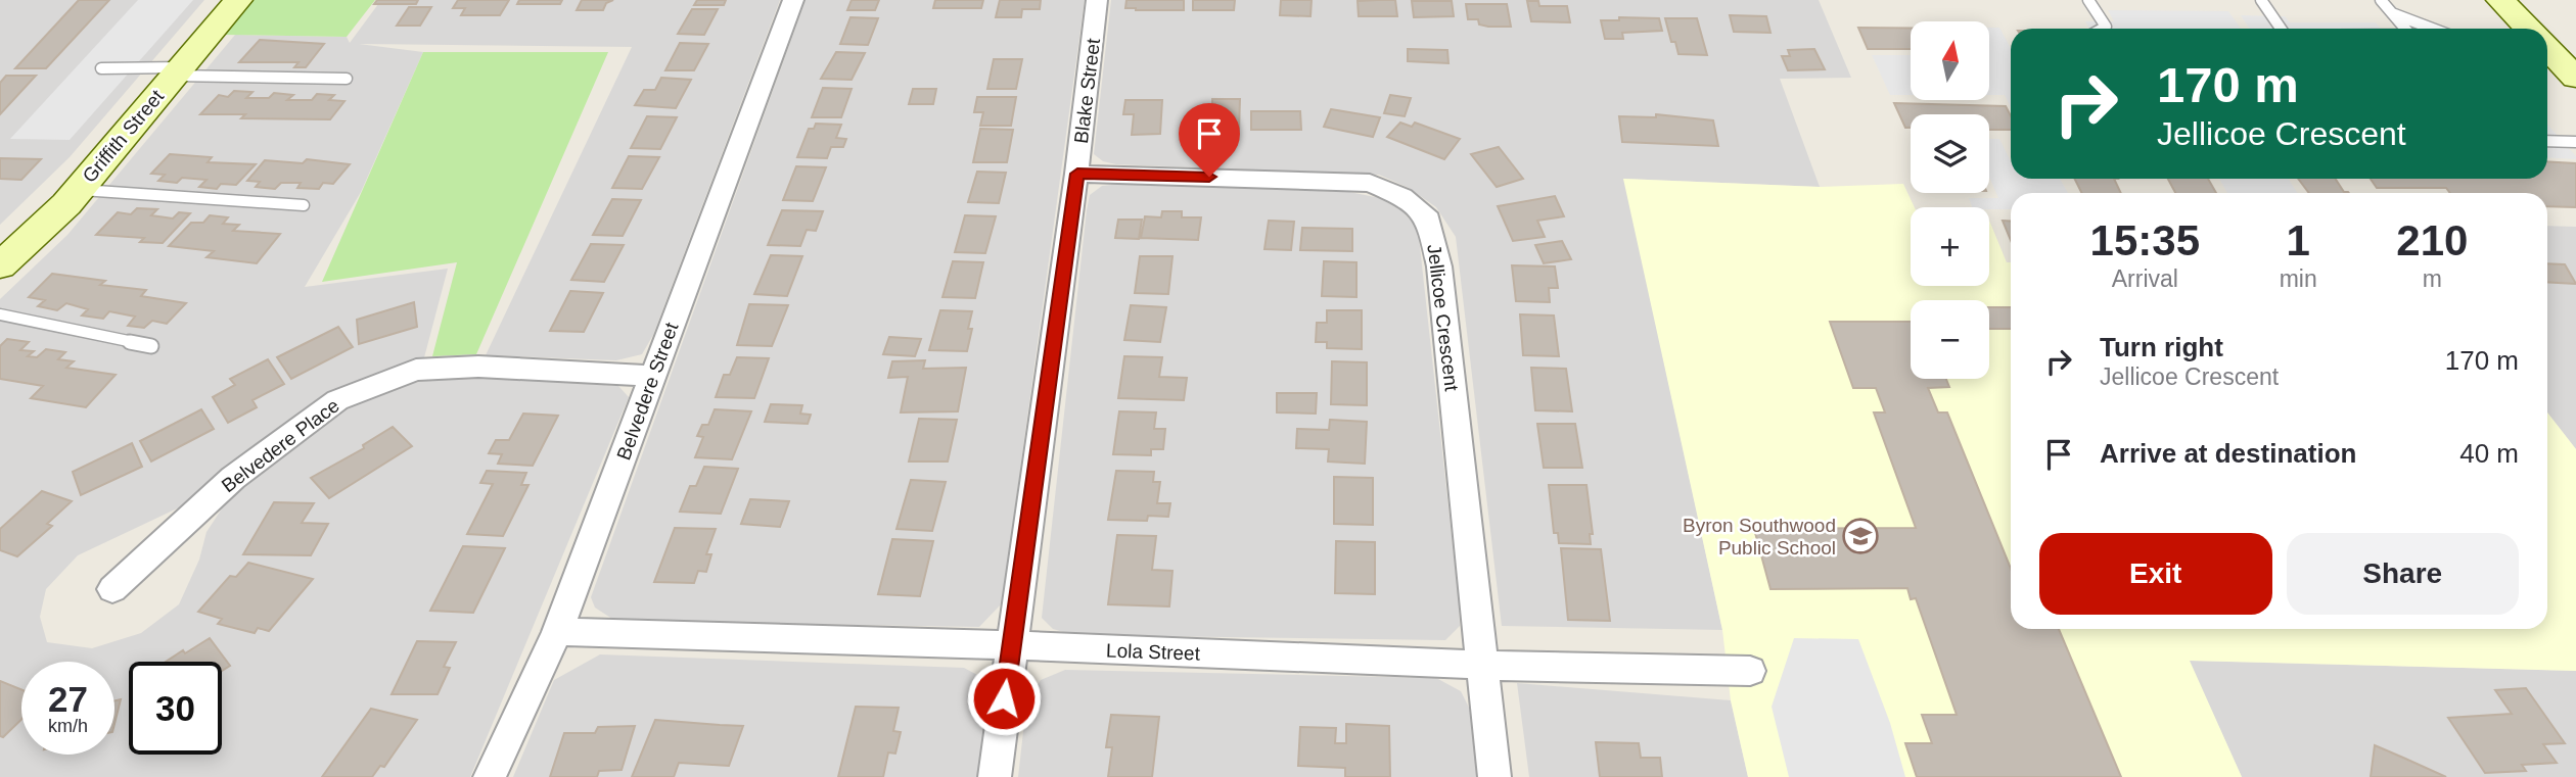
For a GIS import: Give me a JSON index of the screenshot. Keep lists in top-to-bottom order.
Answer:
{
  "streets": {
    "street": [
      "Blake Street",
      "Griffith Street",
      "Jellicoe Crescent",
      "Belvedere Street",
      "Belvedere Place",
      "Lola Street"
    ]
  },
  "crossings": [
    ["Blake Street", "Jellicoe Crescent"],
    ["Blake Street", "Lola Street"],
    ["Jellicoe Crescent", "Lola Street"],
    ["Belvedere Street", "Belvedere Place"],
    ["Belvedere Street", "Lola Street"]
  ],
  "places": {
    "school or university": ["Byron Southwood Public School"]
  },
  "north": "top",
  "page": {
    "map_buttons": ["+", "−"],
    "turn": ["170 m", "Jellicoe Crescent"],
    "eta": [
      "15:35",
      "Arrival",
      "1",
      "min",
      "210",
      "m"
    ],
    "list": [
      {
        "name": "Turn right",
        "note": "Jellicoe Crescent",
        "value": "170 m"
      },
      {
        "name": "Arrive at destination",
        "value": "40 m"
      }
    ],
    "buttons": ["Exit", "Share"],
    "speed": "27 km/h",
    "limit": "30"
  }
}
